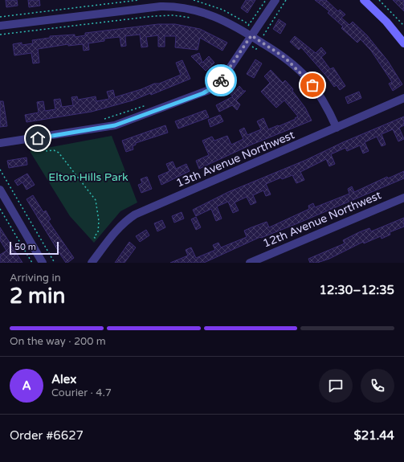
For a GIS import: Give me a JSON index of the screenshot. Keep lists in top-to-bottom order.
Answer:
{
  "streets": {
    "street": ["13th Avenue Northwest", "12th Avenue Northwest"]
  },
  "parks": ["Elton Hills Park"],
  "scale_bar": "50 m",
  "page": {
    "scale": "50 m",
    "heading": ["2 min", "Arriving in", "12:30–12:35"],
    "panel": [
      "Alex",
      "Courier · 4.7",
      "Order #6627",
      "$21.44"
    ],
    "bar": "On the way · 200 m",
    "round": "A"
  }
}
